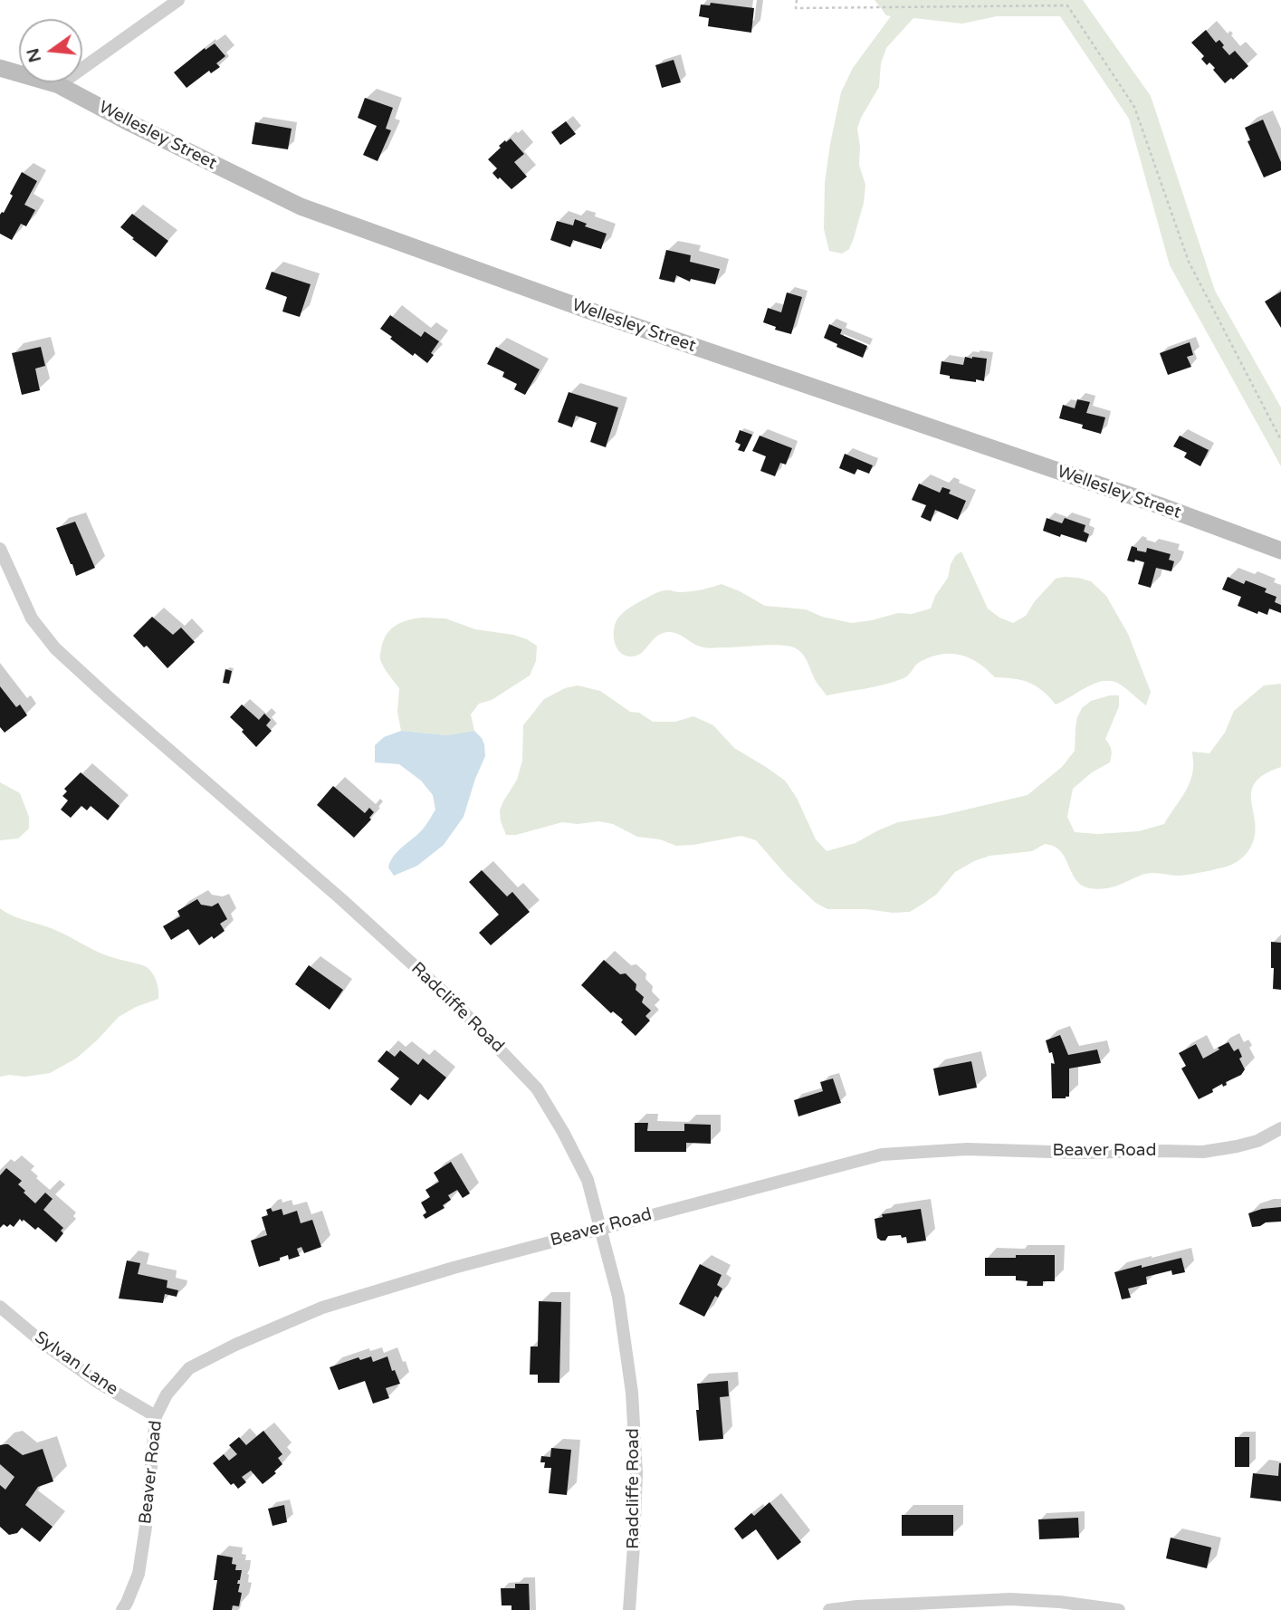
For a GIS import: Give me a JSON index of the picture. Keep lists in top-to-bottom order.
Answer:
{
  "streets": {
    "main road": ["Wellesley Street"],
    "street": ["Radcliffe Road", "Beaver Road", "Sylvan Lane"]
  },
  "crossings": [
    ["Radcliffe Road", "Beaver Road"],
    ["Beaver Road", "Sylvan Lane"]
  ],
  "north": "left"
}
